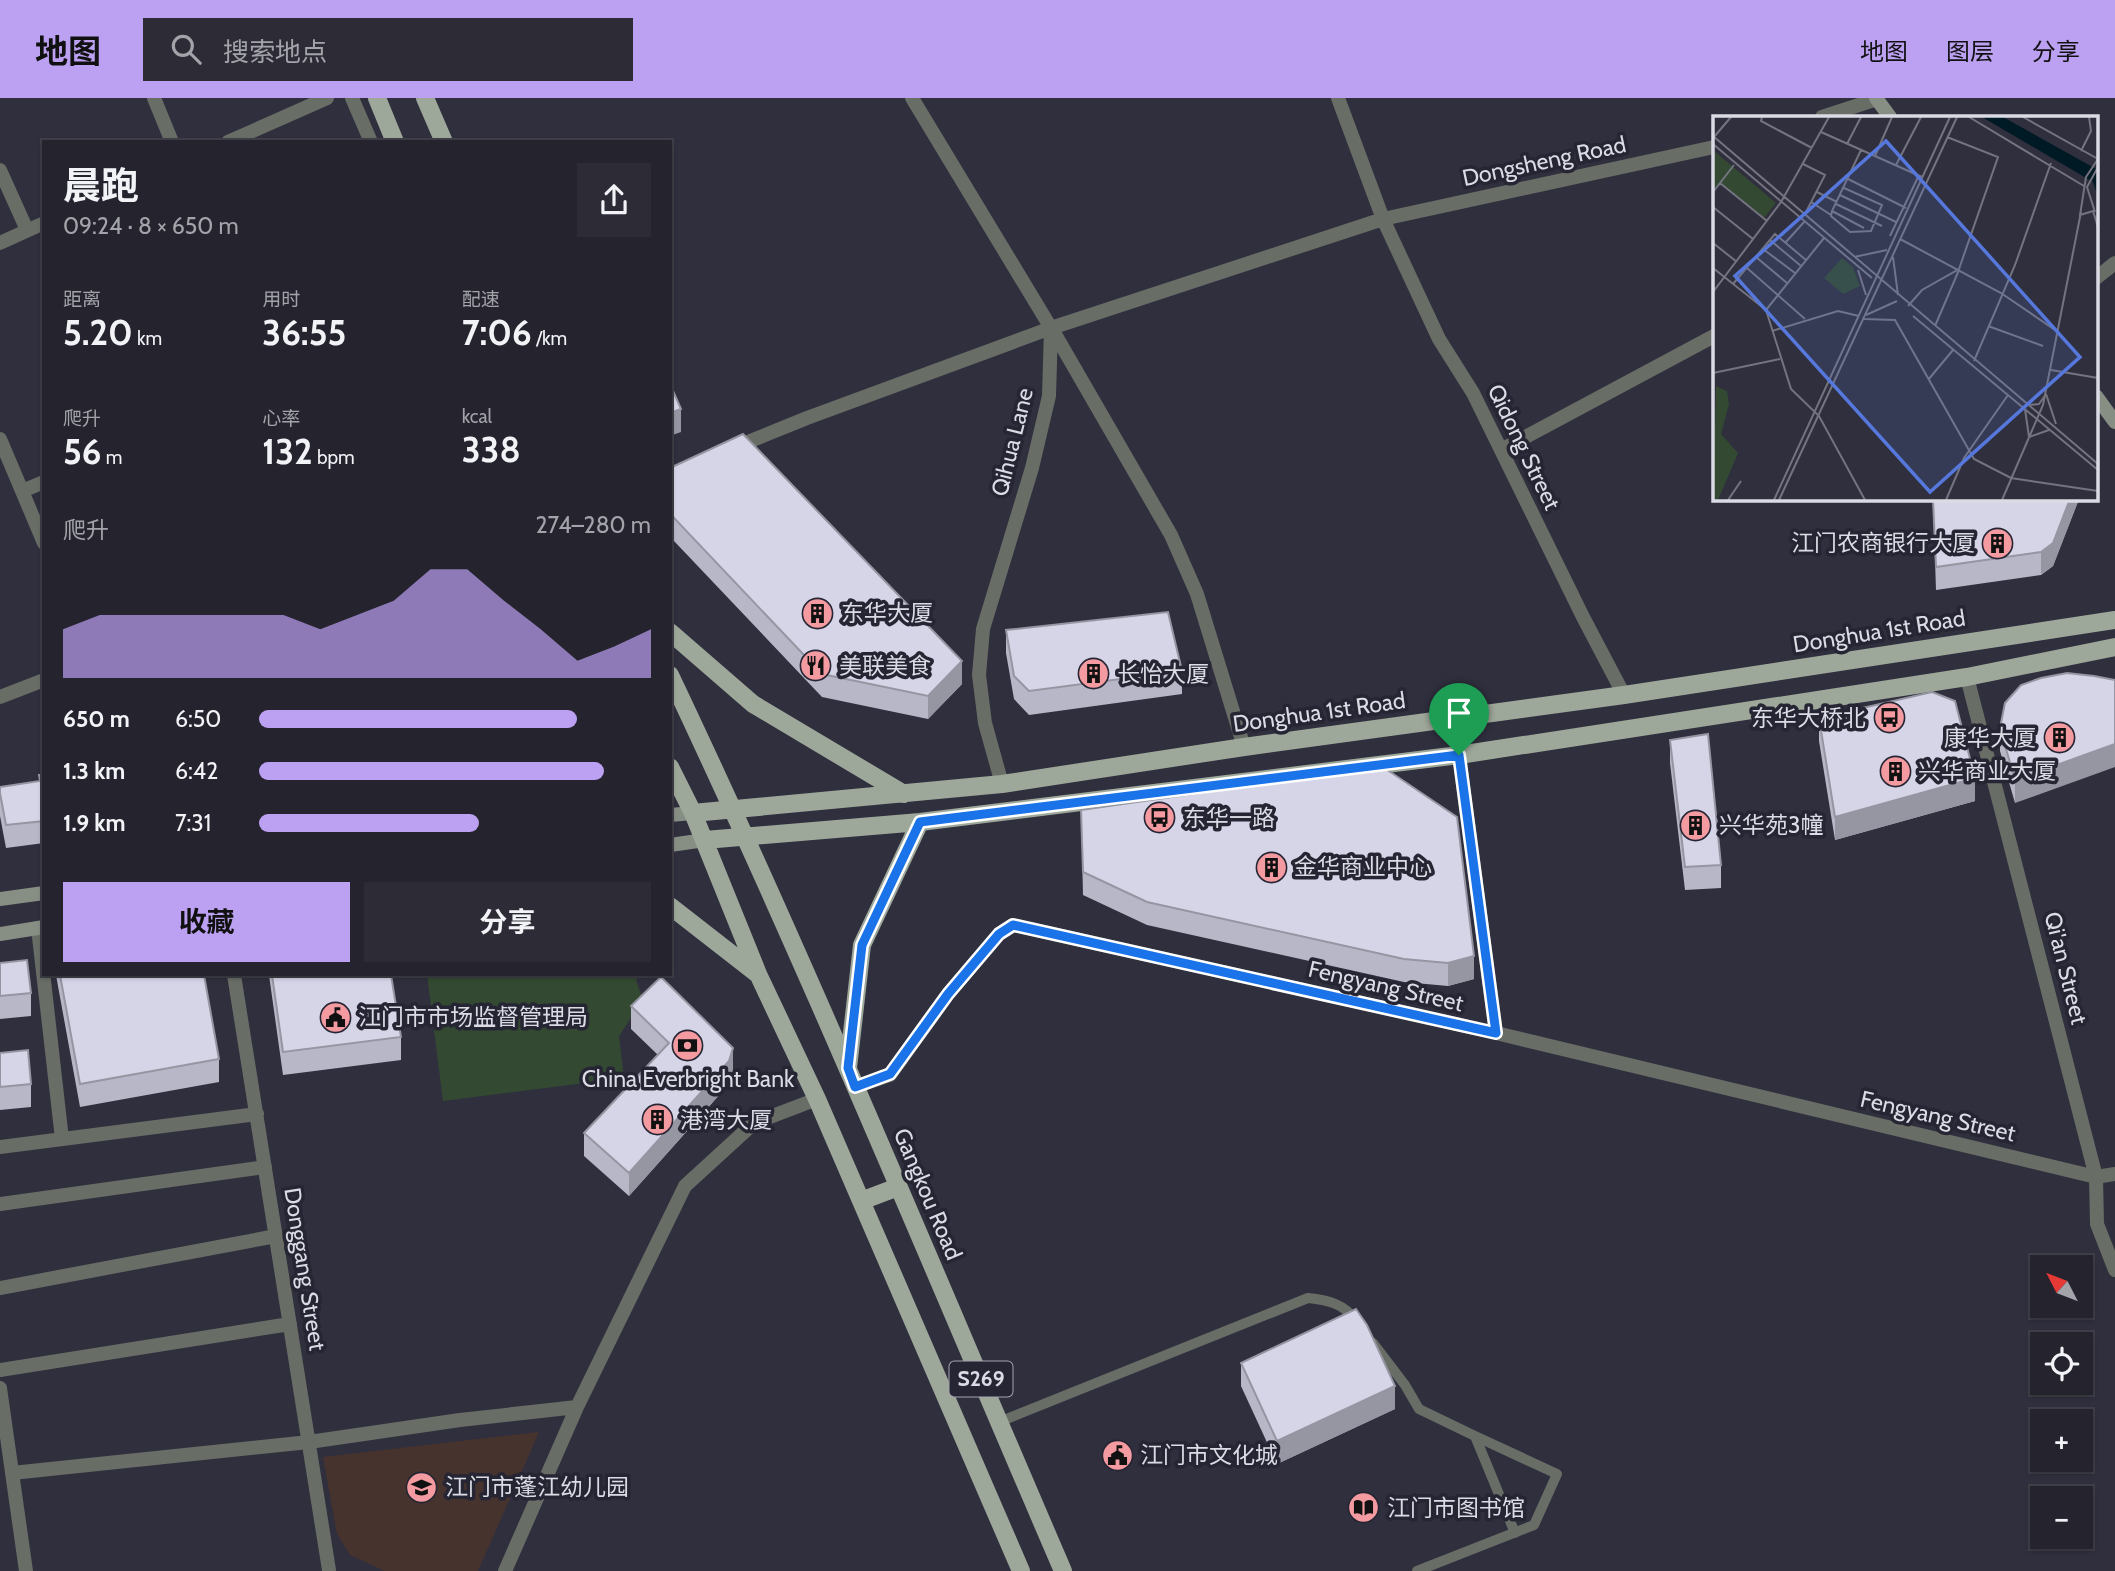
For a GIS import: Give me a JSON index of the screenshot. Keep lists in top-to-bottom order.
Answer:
{
  "streets": {
    "main road": ["Donghua 1st Road", "Gangkou Road", "S269"],
    "street": [
      "Dongsheng Road",
      "Qihua Lane",
      "Qidong Street",
      "Qi'an Street",
      "Fengyang Street",
      "Donggang Street"
    ]
  },
  "crossings": [
    ["Dongsheng Road", "Qihua Lane"],
    ["Dongsheng Road", "Qidong Street"],
    ["Qihua Lane", "Donghua 1st Road"],
    ["Qidong Street", "Donghua 1st Road"],
    ["Donghua 1st Road", "S269"],
    ["Qi'an Street", "Fengyang Street"],
    ["Fengyang Street", "Gangkou Road"],
    ["Gangkou Road", "S269"]
  ],
  "places": {
    "building": [
      "江门农商银行大厦",
      "东华大厦",
      "长怡大厦",
      "康华大厦",
      "兴华商业大厦",
      "兴华苑3幢",
      "金华商业中心",
      "港湾大厦"
    ],
    "restaurant": ["美联美食"],
    "bus stop": ["东华大桥北", "东华一路"],
    "public building": ["江门市市场监督管理局", "江门市文化城"],
    "bank": ["China Everbright Bank"],
    "school or university": ["江门市蓬江幼儿园"],
    "library": ["江门市图书馆"]
  },
  "north": "top left",
  "page": {
    "header": "地图",
    "search": "搜索地点",
    "nav": ["地图", "图层", "分享"],
    "heading": ["晨跑", "09:24 · 8 × 650 m"],
    "stats": [
      ["距离", "5.20 km"],
      ["用时", "36:55"],
      ["配速", "7:06 /km"],
      ["爬升", "56 m"],
      ["心率", "132 bpm"],
      ["kcal", "338"]
    ],
    "chart": ["爬升", "274–280 m"],
    "list": [
      {
        "name": "650 m",
        "note": "6:50"
      },
      {
        "name": "1.3 km",
        "note": "6:42"
      },
      {
        "name": "1.9 km",
        "note": "7:31"
      }
    ],
    "buttons": ["收藏", "分享"],
    "map_buttons": ["+", "−"]
  }
}
